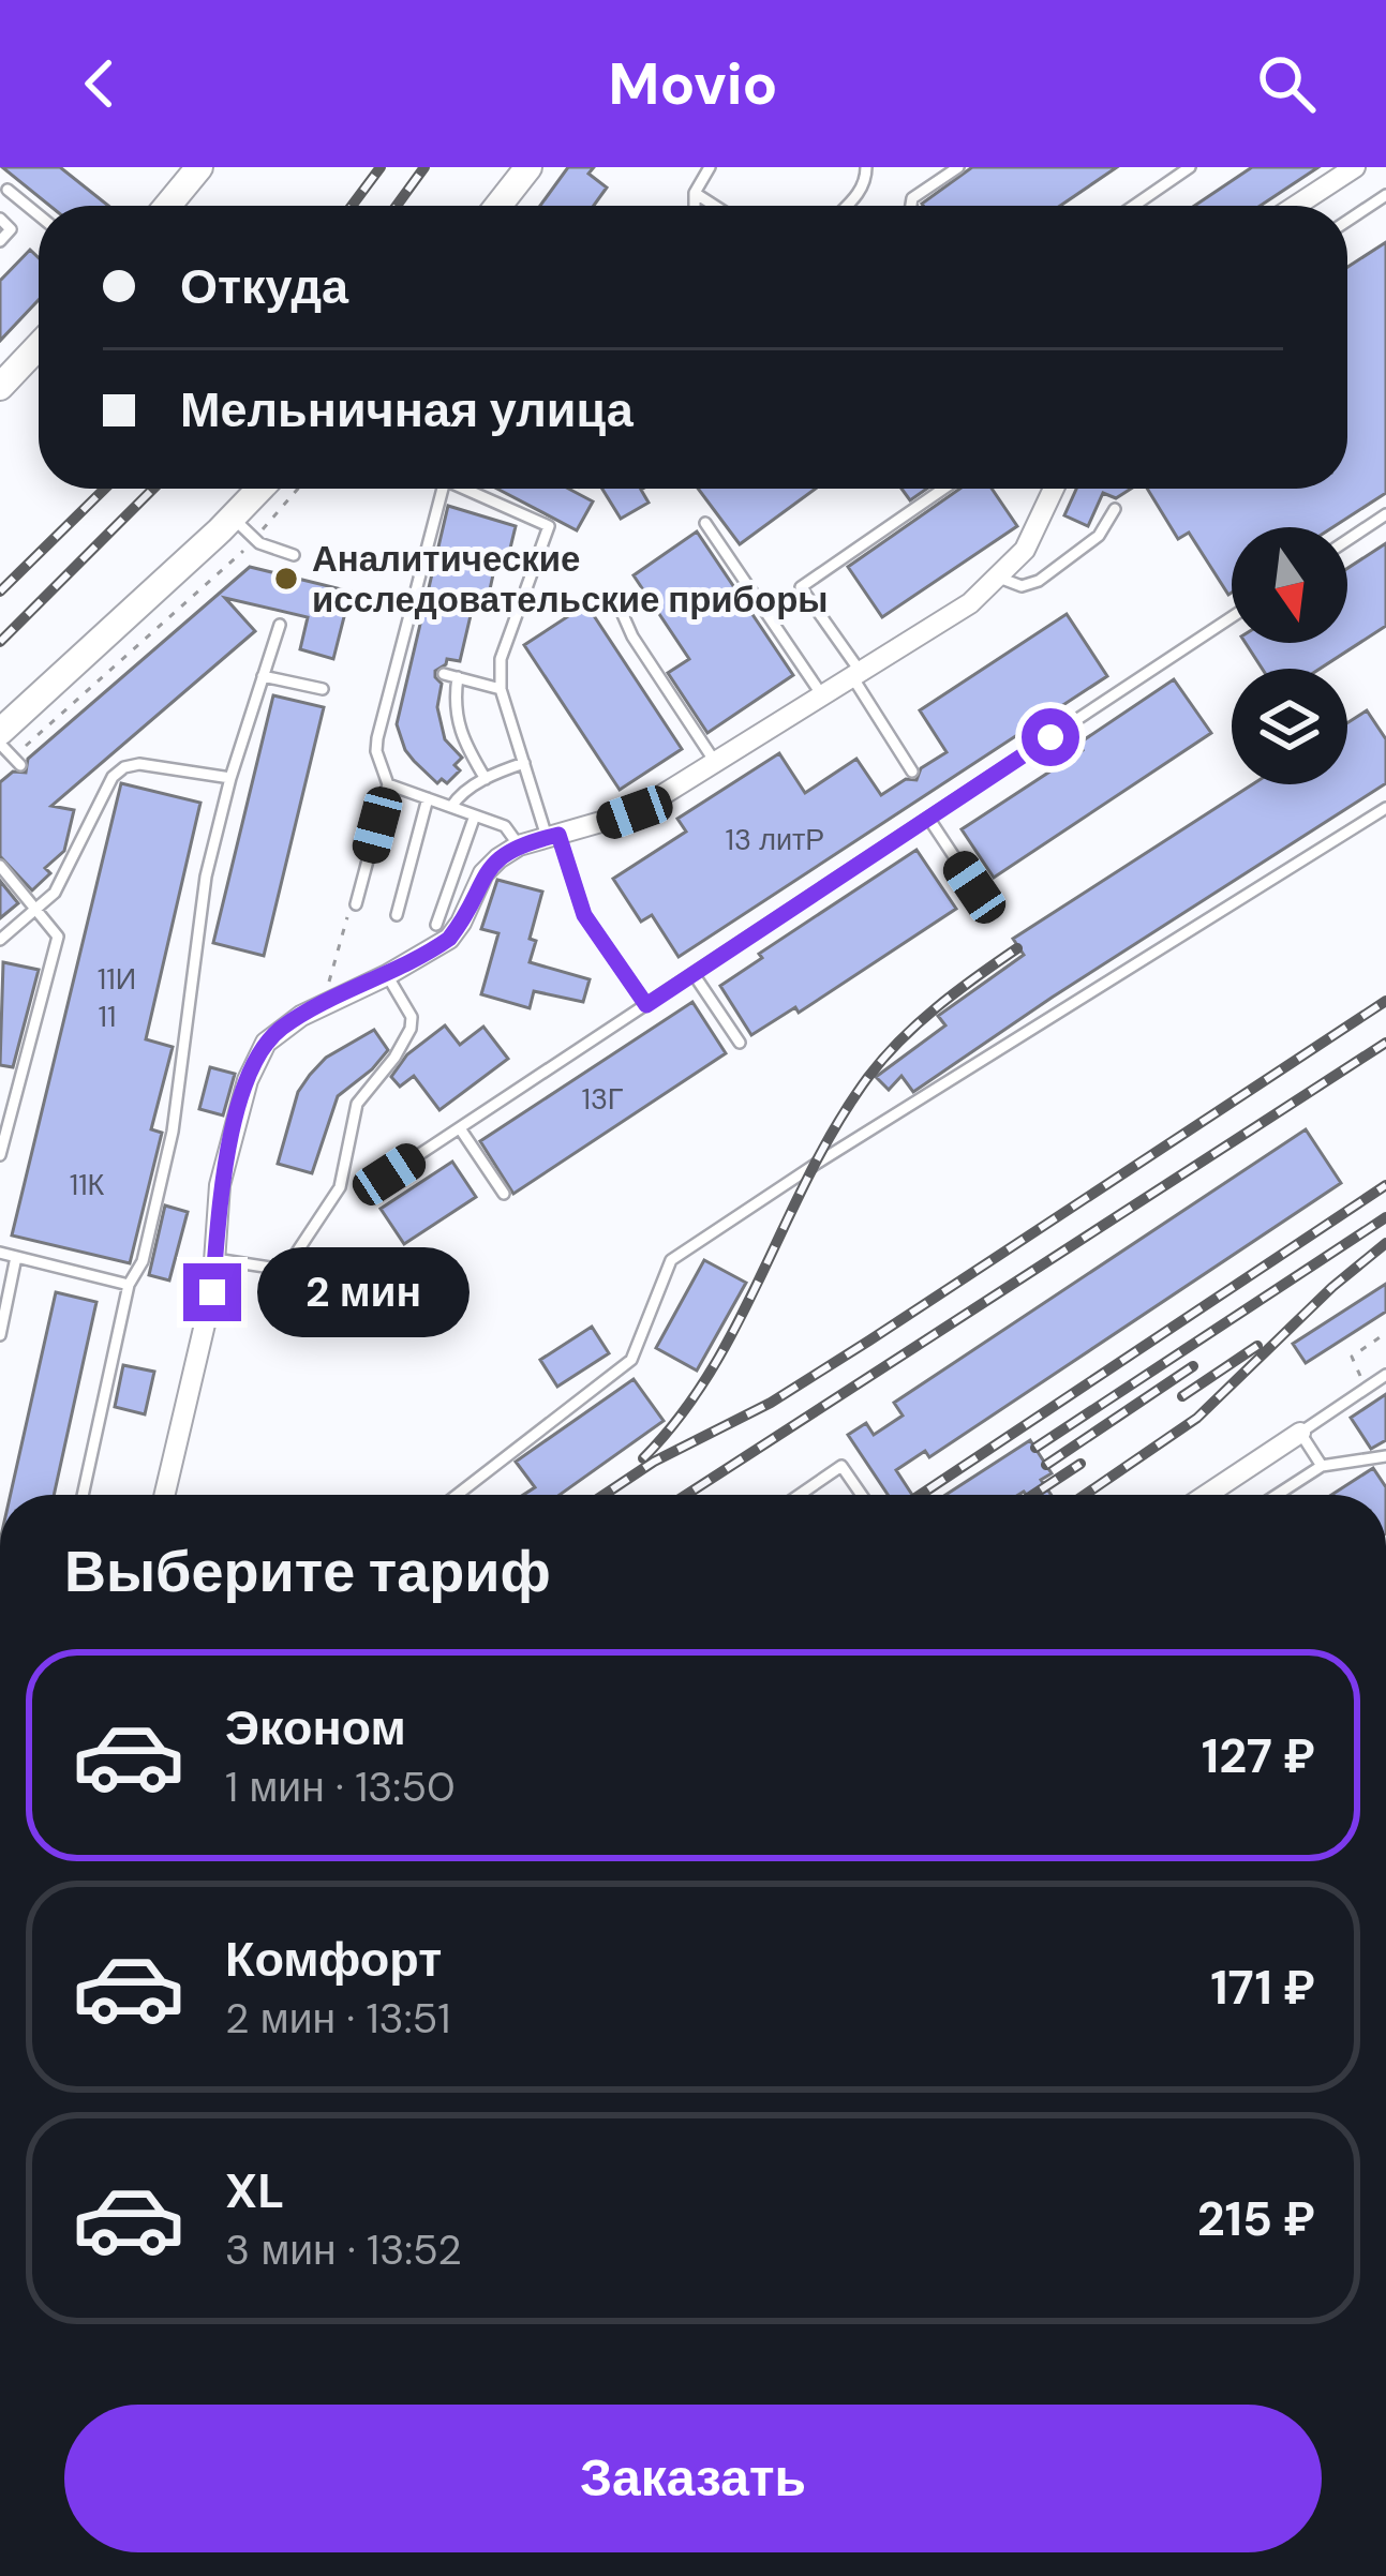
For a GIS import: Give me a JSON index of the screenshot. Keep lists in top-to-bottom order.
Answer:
{
  "places": ["Аналитические исследовательские приборы"],
  "house_numbers": [
    "13 литР",
    "11И",
    "11",
    "13Г",
    "11К"
  ],
  "north": "bottom",
  "page": {
    "header": "Movio",
    "banner": ["Откуда", "Мельничная улица"],
    "bubble": "2 мин",
    "heading": "Выберите тариф",
    "list": [
      {
        "name": "Эконом",
        "note": "1 мин · 13:50",
        "value": "127 ₽"
      },
      {
        "name": "Комфорт",
        "note": "2 мин · 13:51",
        "value": "171 ₽"
      },
      {
        "name": "XL",
        "note": "3 мин · 13:52",
        "value": "215 ₽"
      }
    ],
    "buttons": "Заказать"
  }
}
